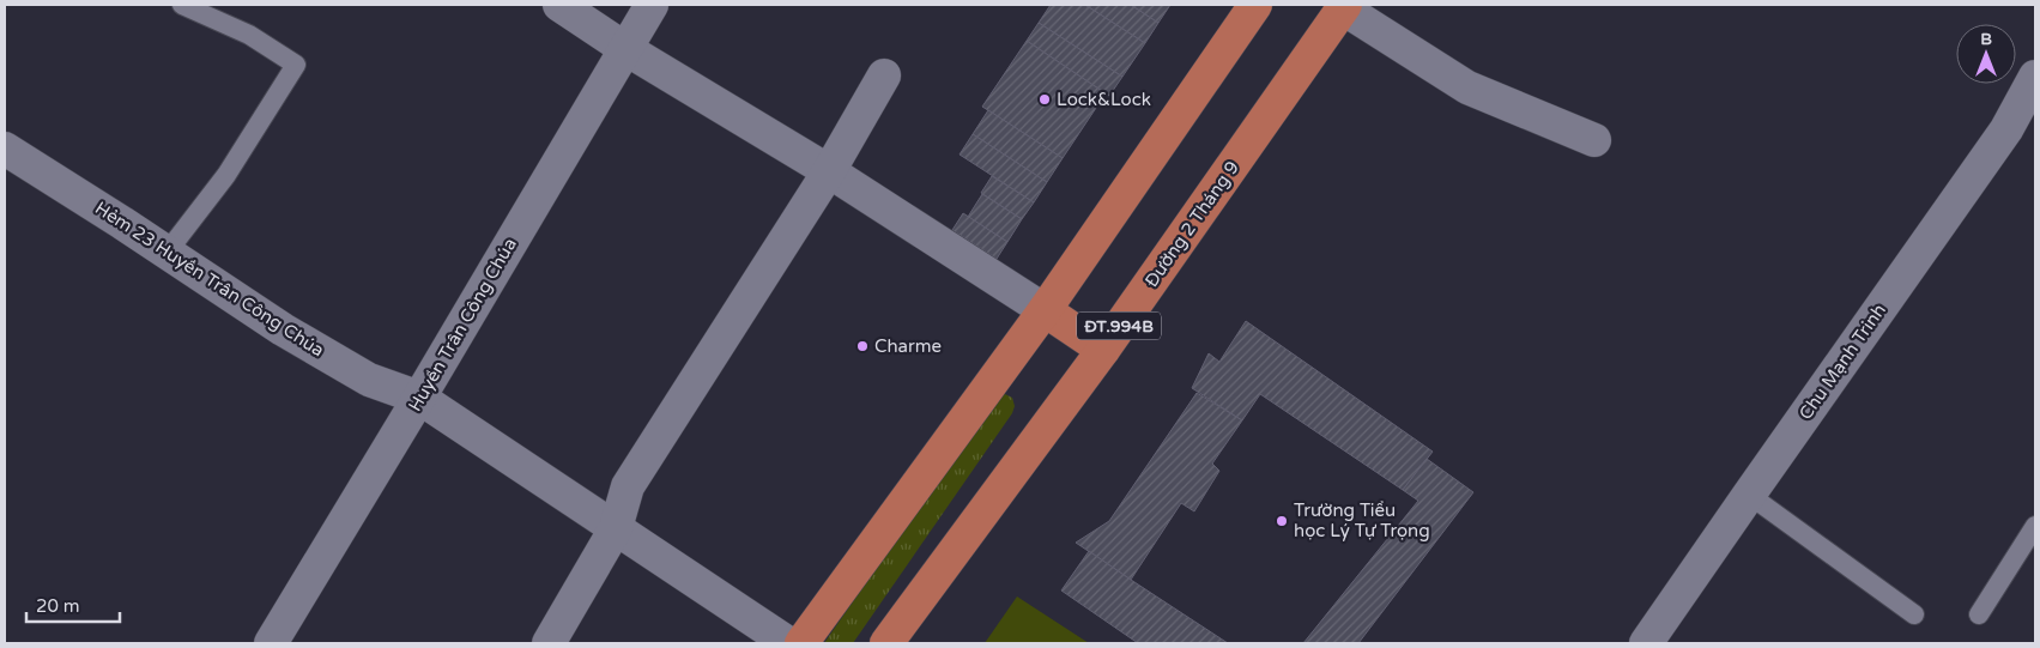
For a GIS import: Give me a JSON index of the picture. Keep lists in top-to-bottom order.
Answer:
{
  "streets": {
    "main road": ["Đường 2 Tháng 9", "ĐT.994B"],
    "street": ["Hẻm 23 Huyền Trân Công Chúa", "Huyền Trân Công Chúa", "Chu Mạnh Trinh"]
  },
  "crossings": [
    ["Hẻm 23 Huyền Trân Công Chúa", "Huyền Trân Công Chúa"]
  ],
  "places": ["Lock&Lock", "Charme", "Trường Tiểu học Lý Tự Trọng"],
  "scale_bar": "20 m",
  "north": "top"
}
